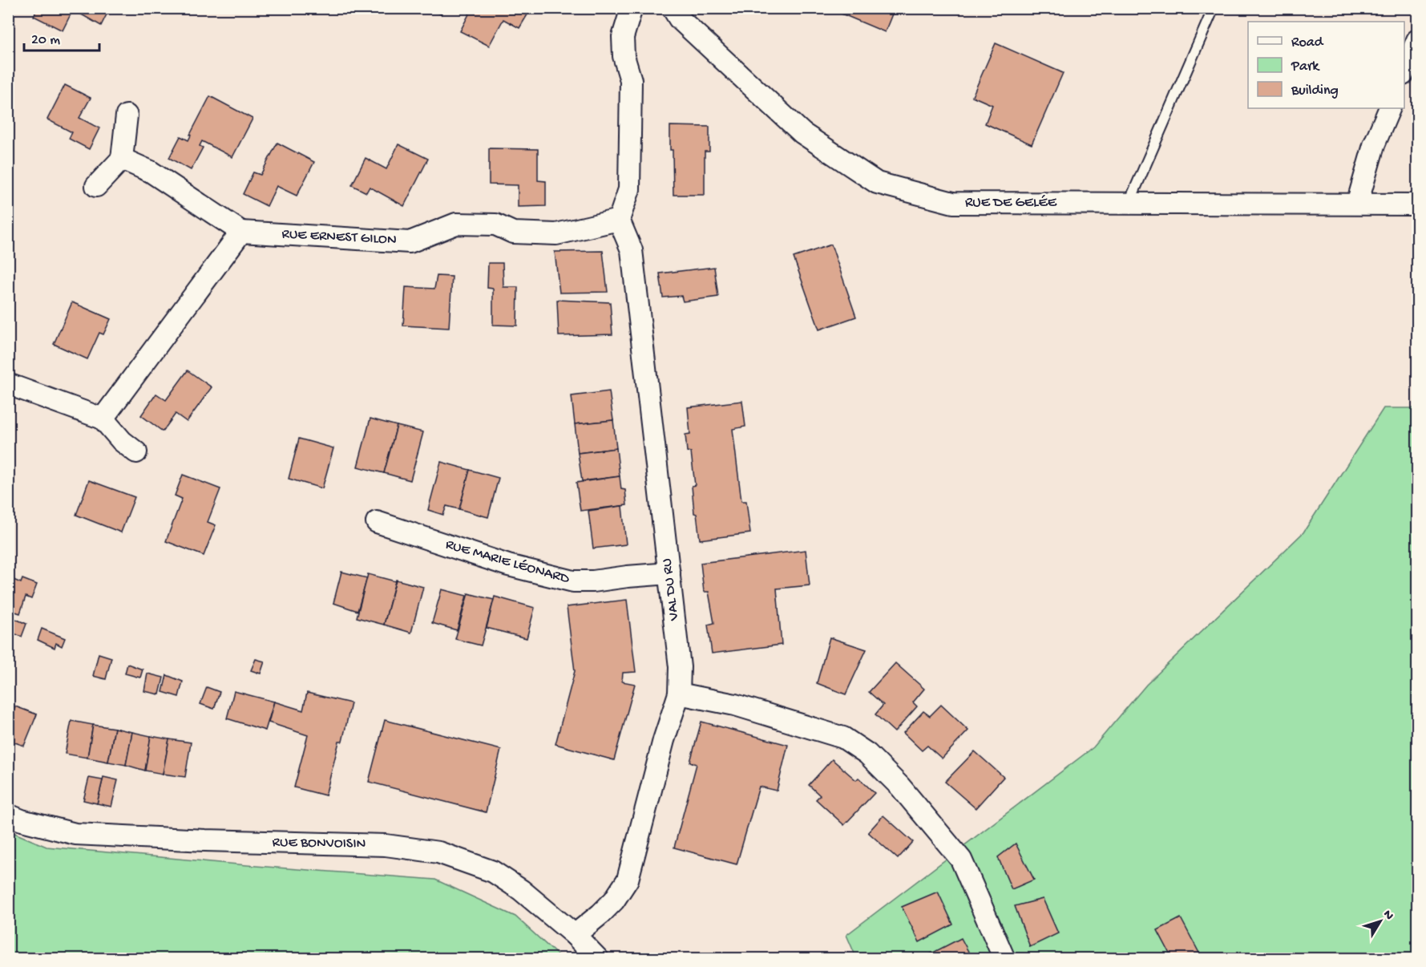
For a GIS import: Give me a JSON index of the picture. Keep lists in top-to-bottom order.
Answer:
{
  "streets": {
    "street": [
      "RUE DE GELÉE",
      "RUE ERNEST GILON",
      "RUE MARIE LÉONARD",
      "VAL DU RU",
      "RUE BONVOISIN"
    ]
  },
  "crossings": [
    ["RUE ERNEST GILON", "VAL DU RU"],
    ["RUE MARIE LÉONARD", "VAL DU RU"],
    ["VAL DU RU", "RUE BONVOISIN"]
  ],
  "legend": ["Road", "Park", "Building"],
  "scale_bar": "20 m",
  "north": "top right"
}
